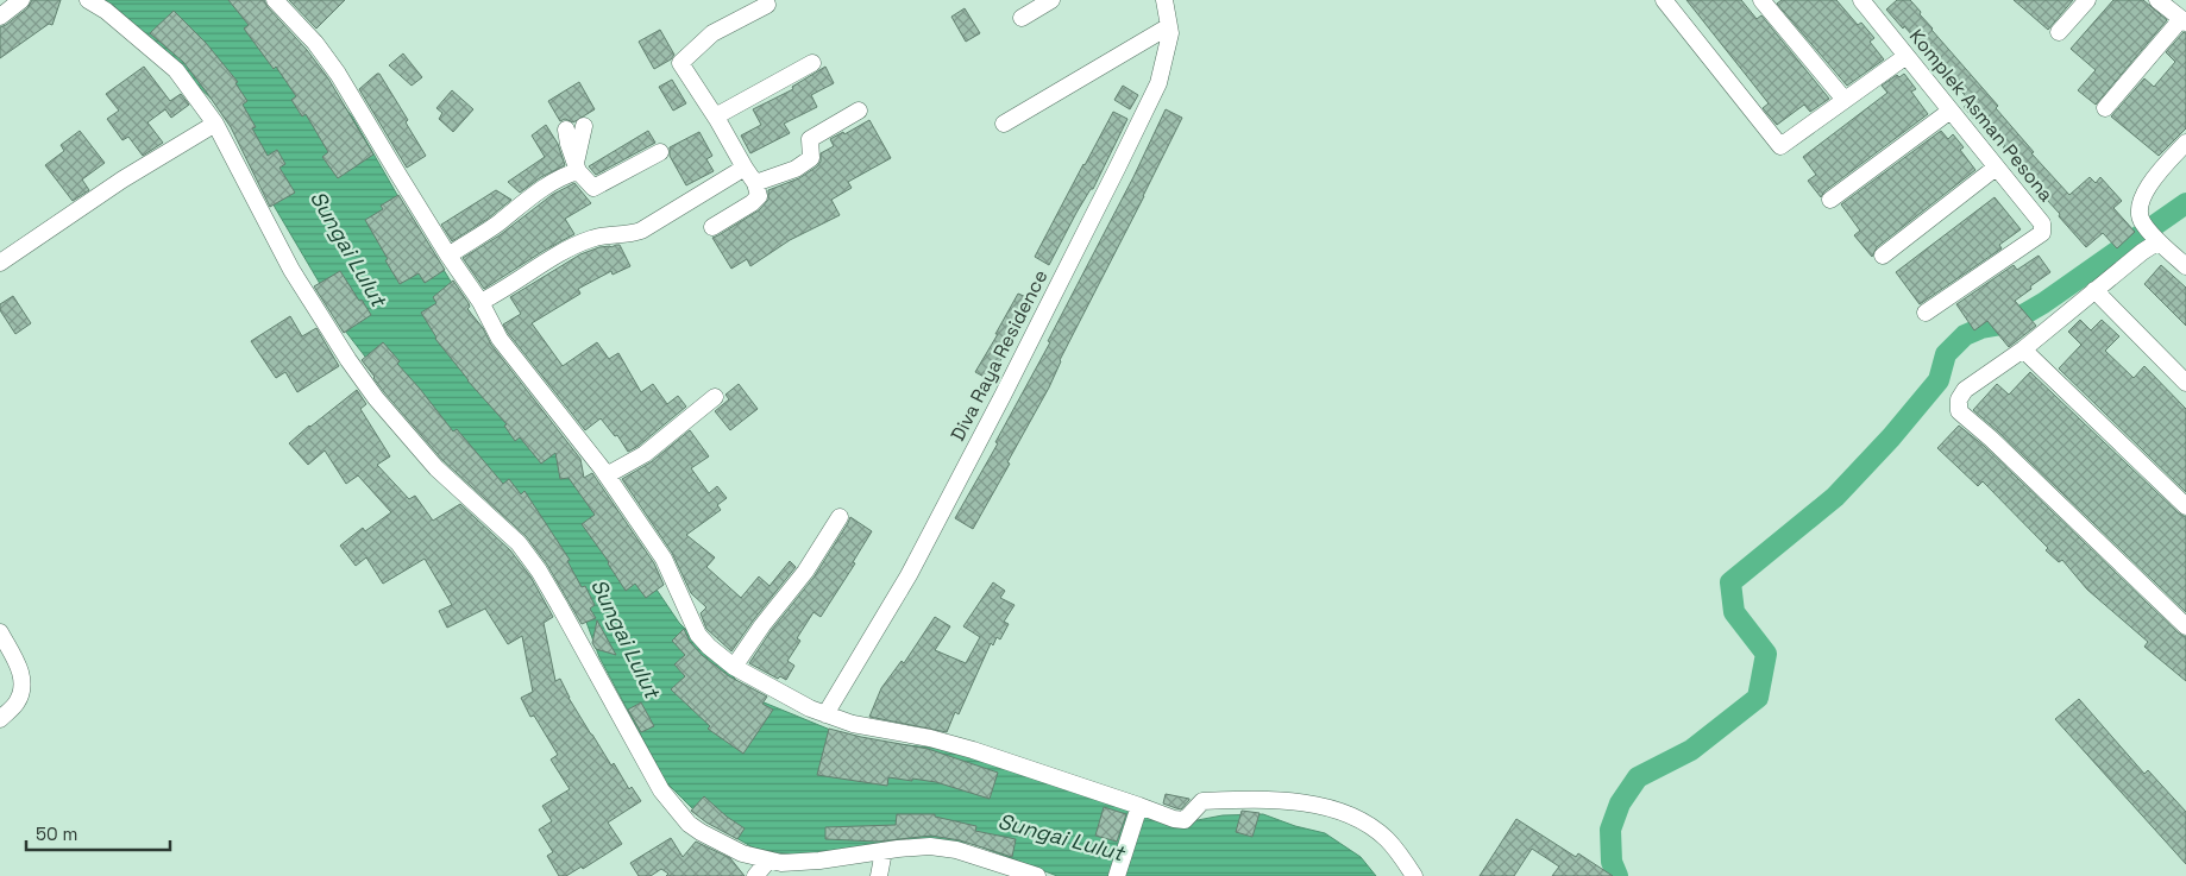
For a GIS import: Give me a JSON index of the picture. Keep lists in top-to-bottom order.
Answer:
{
  "streets": {
    "street": ["Komplek Asman Pesona", "Diva Raya Residence"]
  },
  "water": ["Sungai Lulut"],
  "scale_bar": "50 m"
}
